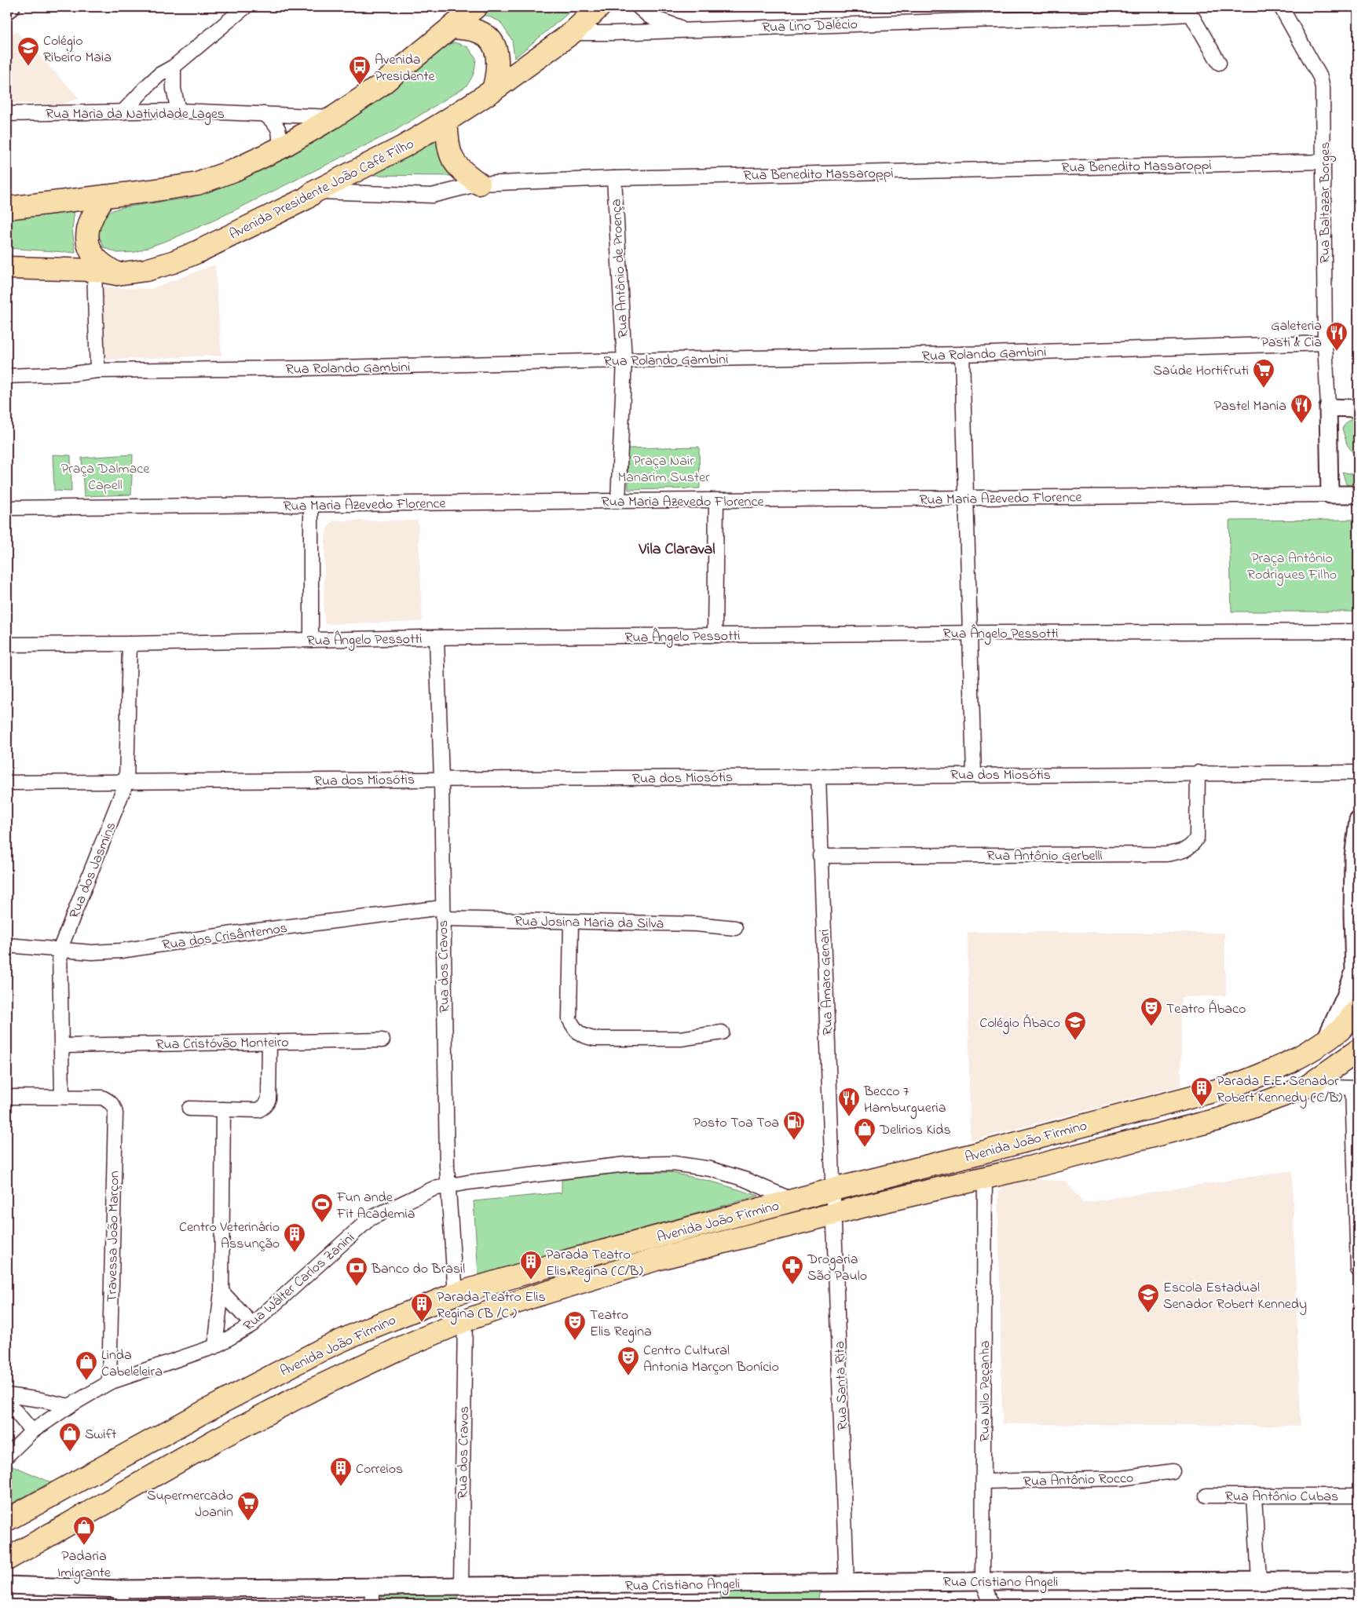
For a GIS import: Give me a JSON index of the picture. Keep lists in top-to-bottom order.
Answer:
{
  "streets": {
    "main road": ["Avenida Presidente João Café Filho", "Avenida João Firmino"],
    "street": [
      "Rua Lino Dalécio",
      "Rua Maria da Natividade Lages",
      "Rua Benedito Massaroppi",
      "Rua Baltazar Borges",
      "Rua Antônio de Proença",
      "Rua Rolando Gambini",
      "Rua Maria Azevedo Florence",
      "Rua Ângelo Pessotti",
      "Rua dos Miosótis",
      "Rua Antônio Gerbelli",
      "Rua dos Jasmins",
      "Rua Josina Maria da Silva",
      "Rua dos Crisântemos",
      "Rua dos Cravos",
      "Rua Amaro Genari",
      "Rua Cristóvão Monteiro",
      "Travessa João Marçon",
      "Rua Wálter Carlos Zanini",
      "Rua Santa Rita",
      "Rua Nilo Peçanha",
      "Rua Antônio Rocco",
      "Rua Antônio Cubas",
      "Rua Cristiano Angeli"
    ]
  },
  "crossings": [
    ["Rua Lino Dalécio", "Avenida Presidente João Café Filho"],
    ["Rua Benedito Massaroppi", "Avenida Presidente João Café Filho"],
    ["Rua Benedito Massaroppi", "Rua Baltazar Borges"],
    ["Rua Benedito Massaroppi", "Rua Antônio de Proença"],
    ["Rua Baltazar Borges", "Rua Rolando Gambini"],
    ["Rua Antônio de Proença", "Rua Rolando Gambini"],
    ["Rua Antônio de Proença", "Rua Maria Azevedo Florence"],
    ["Rua Ângelo Pessotti", "Rua dos Jasmins"],
    ["Rua Ângelo Pessotti", "Rua dos Cravos"],
    ["Rua dos Miosótis", "Rua Antônio Gerbelli"],
    ["Rua dos Miosótis", "Rua dos Jasmins"],
    ["Rua dos Miosótis", "Rua dos Cravos"],
    ["Rua dos Miosótis", "Rua Amaro Genari"],
    ["Rua Antônio Gerbelli", "Rua Amaro Genari"],
    ["Rua dos Jasmins", "Rua dos Crisântemos"],
    ["Rua dos Jasmins", "Rua Cristóvão Monteiro"],
    ["Rua dos Jasmins", "Travessa João Marçon"],
    ["Rua Josina Maria da Silva", "Rua dos Crisântemos"],
    ["Rua Josina Maria da Silva", "Rua dos Cravos"],
    ["Rua dos Crisântemos", "Rua dos Cravos"],
    ["Rua dos Cravos", "Avenida João Firmino"],
    ["Rua dos Cravos", "Rua Wálter Carlos Zanini"],
    ["Rua dos Cravos", "Rua Cristiano Angeli"],
    ["Rua Amaro Genari", "Avenida João Firmino"],
    ["Rua Amaro Genari", "Rua Santa Rita"],
    ["Avenida João Firmino", "Rua Wálter Carlos Zanini"],
    ["Avenida João Firmino", "Rua Santa Rita"],
    ["Avenida João Firmino", "Rua Nilo Peçanha"],
    ["Travessa João Marçon", "Rua Wálter Carlos Zanini"],
    ["Rua Santa Rita", "Rua Cristiano Angeli"],
    ["Rua Nilo Peçanha", "Rua Antônio Rocco"],
    ["Rua Nilo Peçanha", "Rua Cristiano Angeli"]
  ],
  "districts": ["Vila Claraval"],
  "parks": ["Praça Nair Manarim Suster", "Praça Dalmace Capell", "Praça Antônio Rodrigues Filho"],
  "places": {
    "school or university": ["Colégio Ribeiro Maia", "Colégio Ábaco", "Escola Estadual Senador Robert Kennedy"],
    "bus stop": ["Avenida Presidente"],
    "restaurant": ["Galeteria Pasti & Cia", "Pastel Mania", "Becco 7 Hamburgueria"],
    "supermarket": ["Saúde Hortifruti", "Supermercado Joanin"],
    "theatre": ["Teatro Ábaco", "Teatro Elis Regina", "Centro Cultural Antonia Marçon Bonício"],
    "building": [
      "Parada E.E. Senador Robert Kennedy (C/B)",
      "Centro Veterinário Assunção",
      "Parada Teatro Elis Regina (C/B)",
      "Parada Teatro Elis Regina (B /C )",
      "Correios"
    ],
    "fuel station": ["Posto Toa Toa"],
    "shop": [
      "Delirios Kids",
      "Linda Cabeleleira",
      "Swift",
      "Padaria Imigrante"
    ],
    "sports": ["Fun ande Fit Academia"],
    "pharmacy": ["Drogaria São Paulo"],
    "bank": ["Banco do Brasil"]
  }
}
